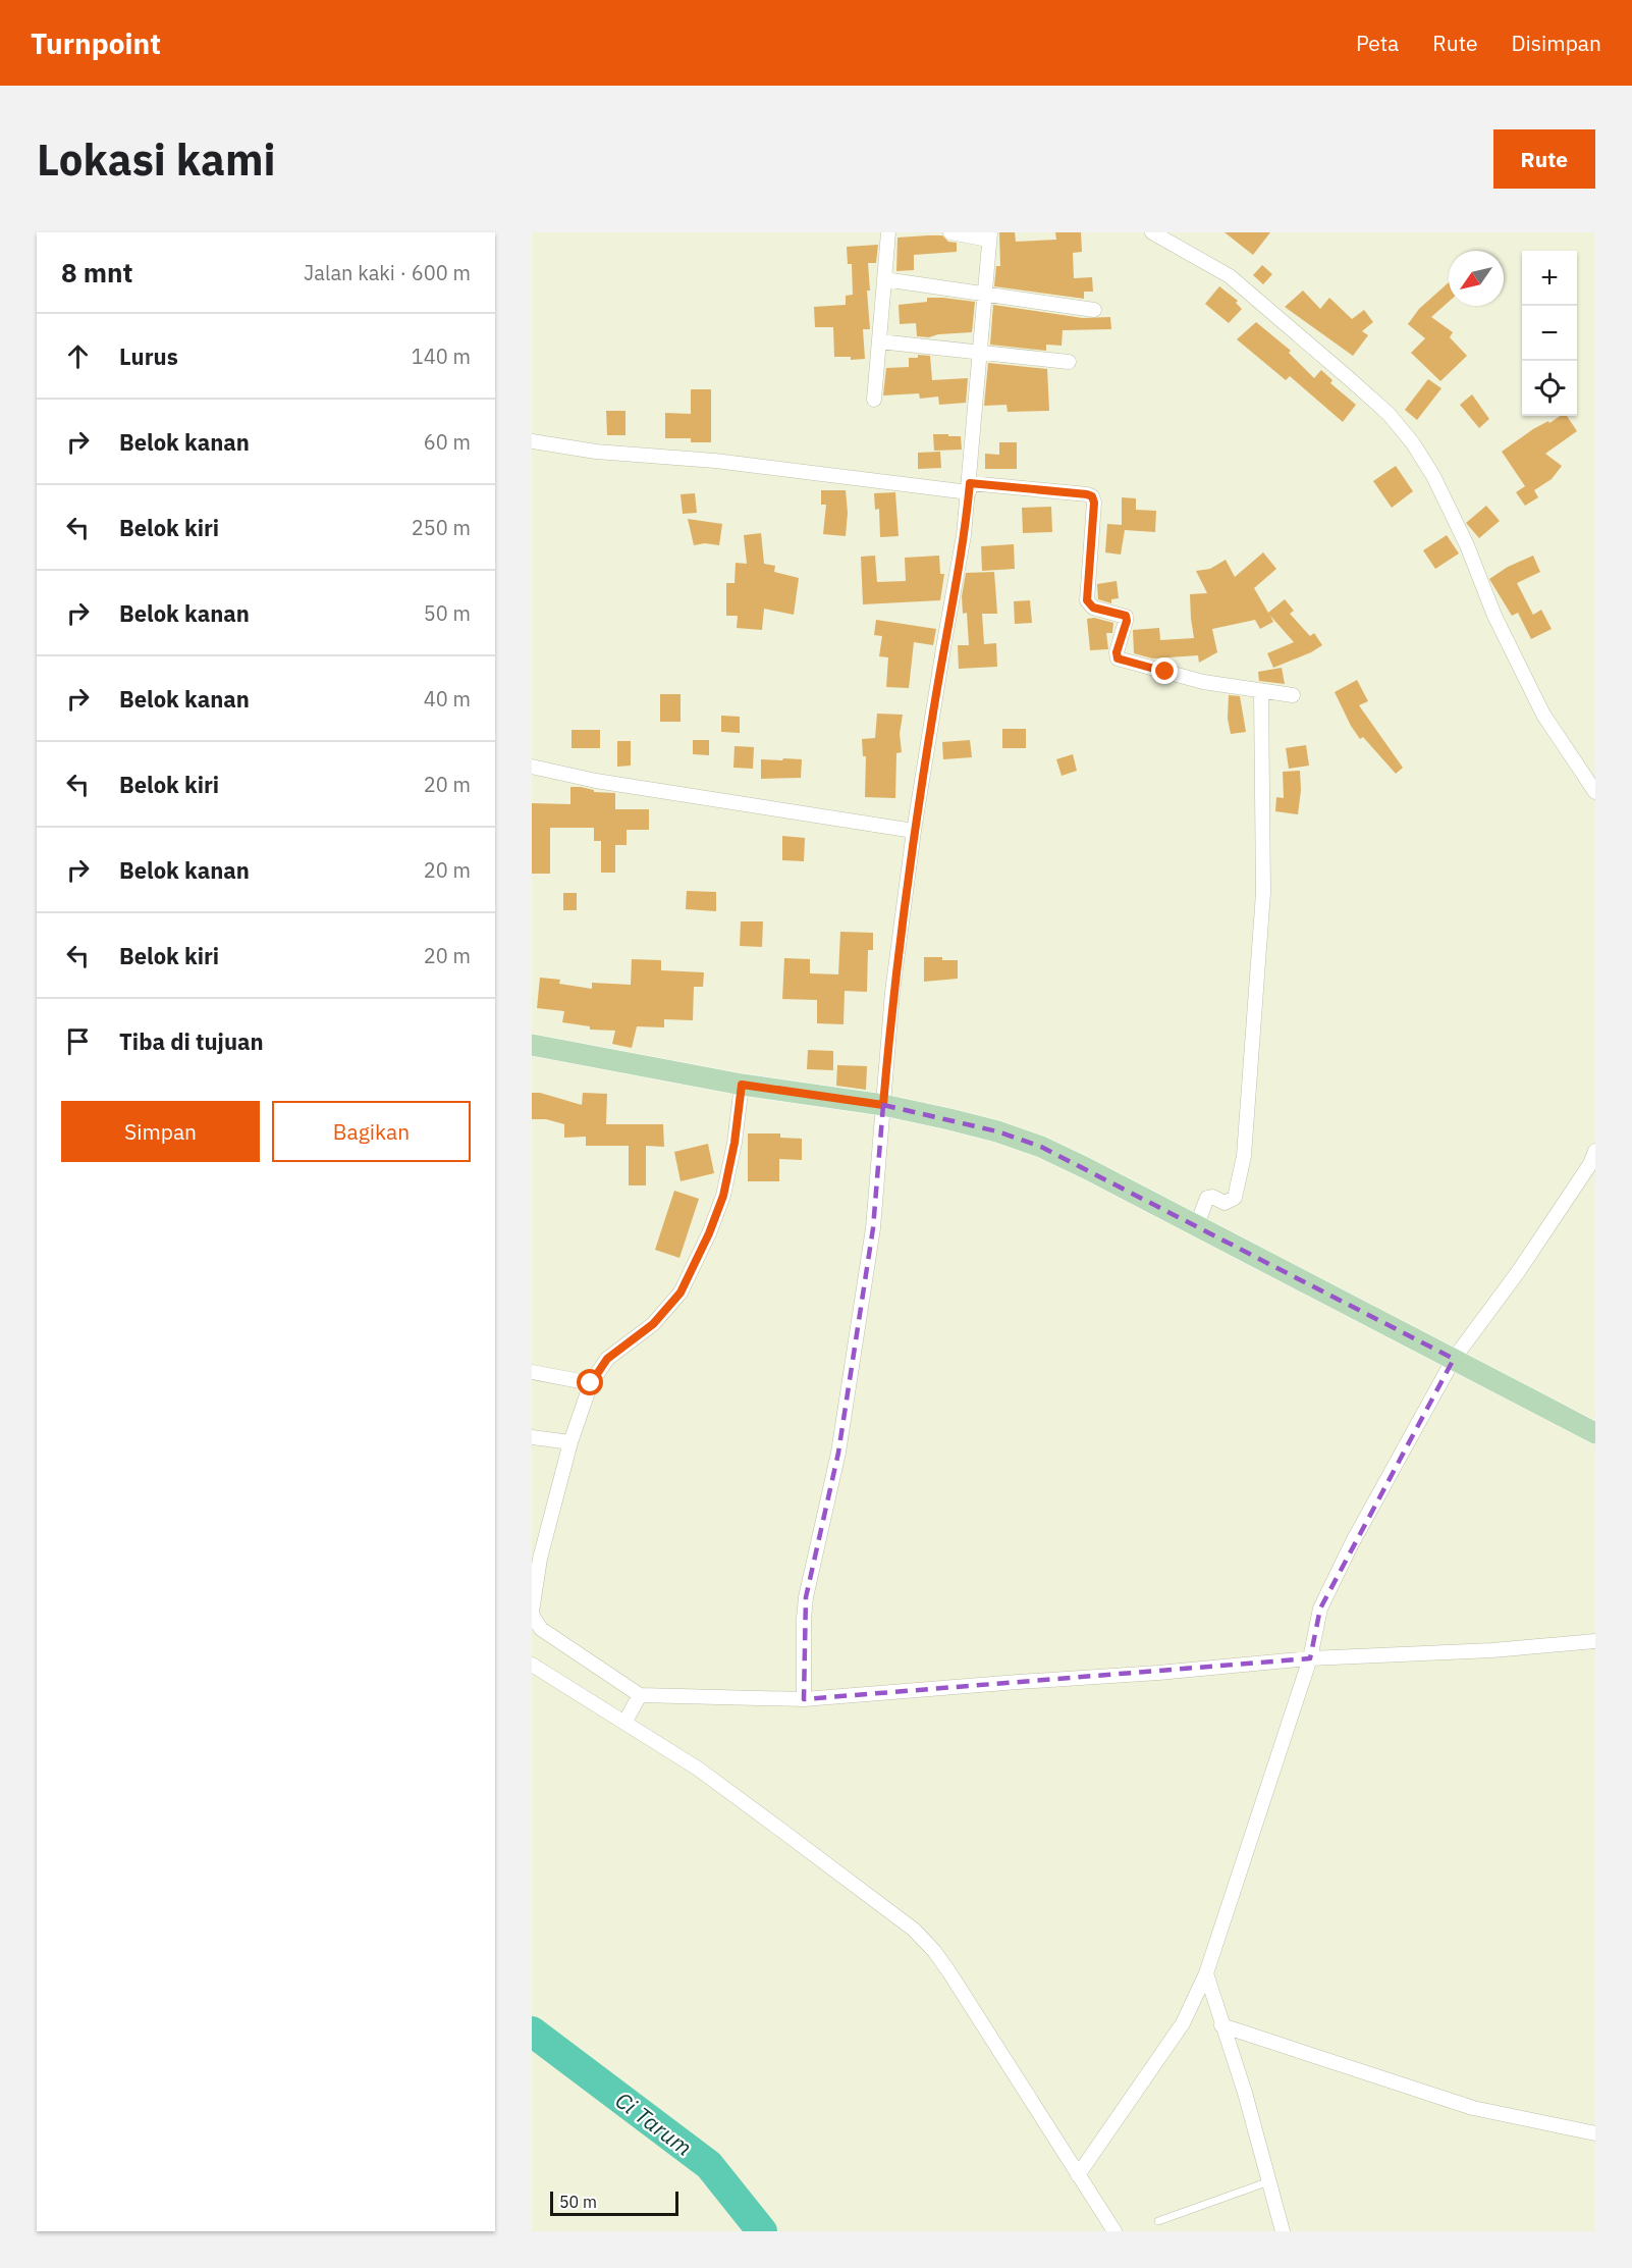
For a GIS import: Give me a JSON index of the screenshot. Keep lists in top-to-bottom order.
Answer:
{
  "water": ["Ci Tarum"],
  "scale_bar": "50 m",
  "north": "bottom left",
  "page": {
    "header": "Turnpoint",
    "nav": ["Peta", "Rute", "Disimpan"],
    "buttons": [
      "Rute",
      ["Simpan", "Bagikan"]
    ],
    "title": "Lokasi kami",
    "heading": ["8 mnt", "Jalan kaki · 600 m"],
    "map_buttons": ["+", "−"],
    "list": [
      ["Lurus", "140 m"],
      ["Belok kanan", "60 m"],
      ["Belok kiri", "250 m"],
      ["Belok kanan", "50 m"],
      ["Belok kanan", "40 m"],
      ["Belok kiri", "20 m"],
      ["Belok kanan", "20 m"],
      ["Belok kiri", "20 m"],
      "Tiba di tujuan"
    ],
    "scale": "50 m"
  }
}
